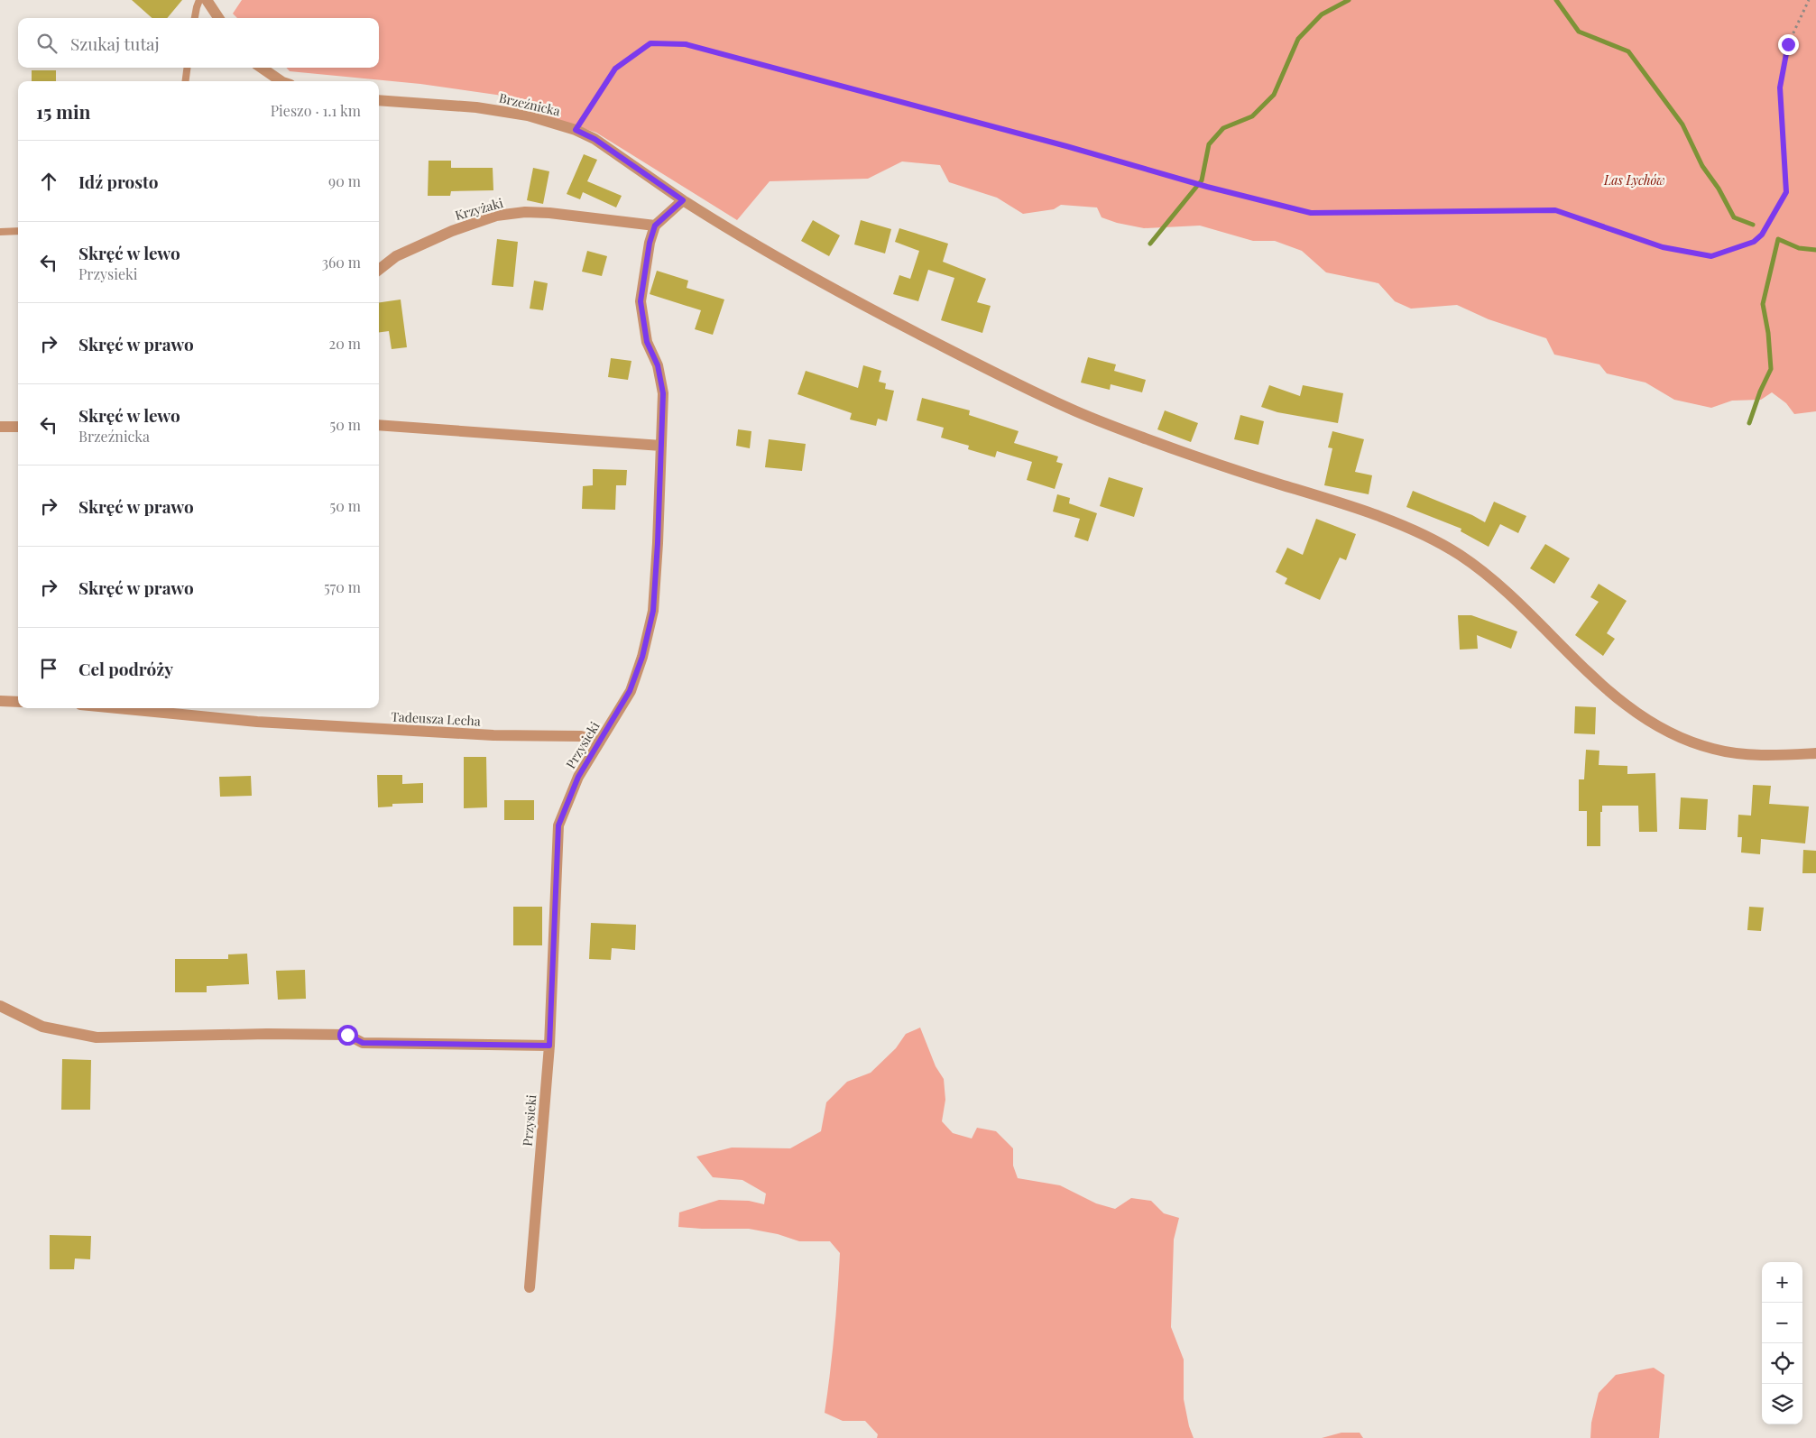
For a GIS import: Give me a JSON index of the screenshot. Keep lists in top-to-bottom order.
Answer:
{
  "streets": {
    "street": [
      "Brzeźnicka",
      "Krzyżaki",
      "Tadeusza Lecha",
      "Przysieki"
    ]
  },
  "crossings": [
    ["Krzyżaki", "Przysieki"],
    ["Tadeusza Lecha", "Przysieki"]
  ],
  "parks": ["Las Łychów"],
  "page": {
    "search": "Szukaj tutaj",
    "heading": ["15 min", "Pieszo · 1.1 km"],
    "list": [
      ["Idź prosto", "90 m"],
      ["Skręć w lewo", "Przysieki", "360 m"],
      ["Skręć w prawo", "20 m"],
      ["Skręć w lewo", "Brzeźnicka", "50 m"],
      ["Skręć w prawo", "50 m"],
      ["Skręć w prawo", "570 m"],
      "Cel podróży"
    ],
    "map_buttons": ["+", "−"]
  }
}
